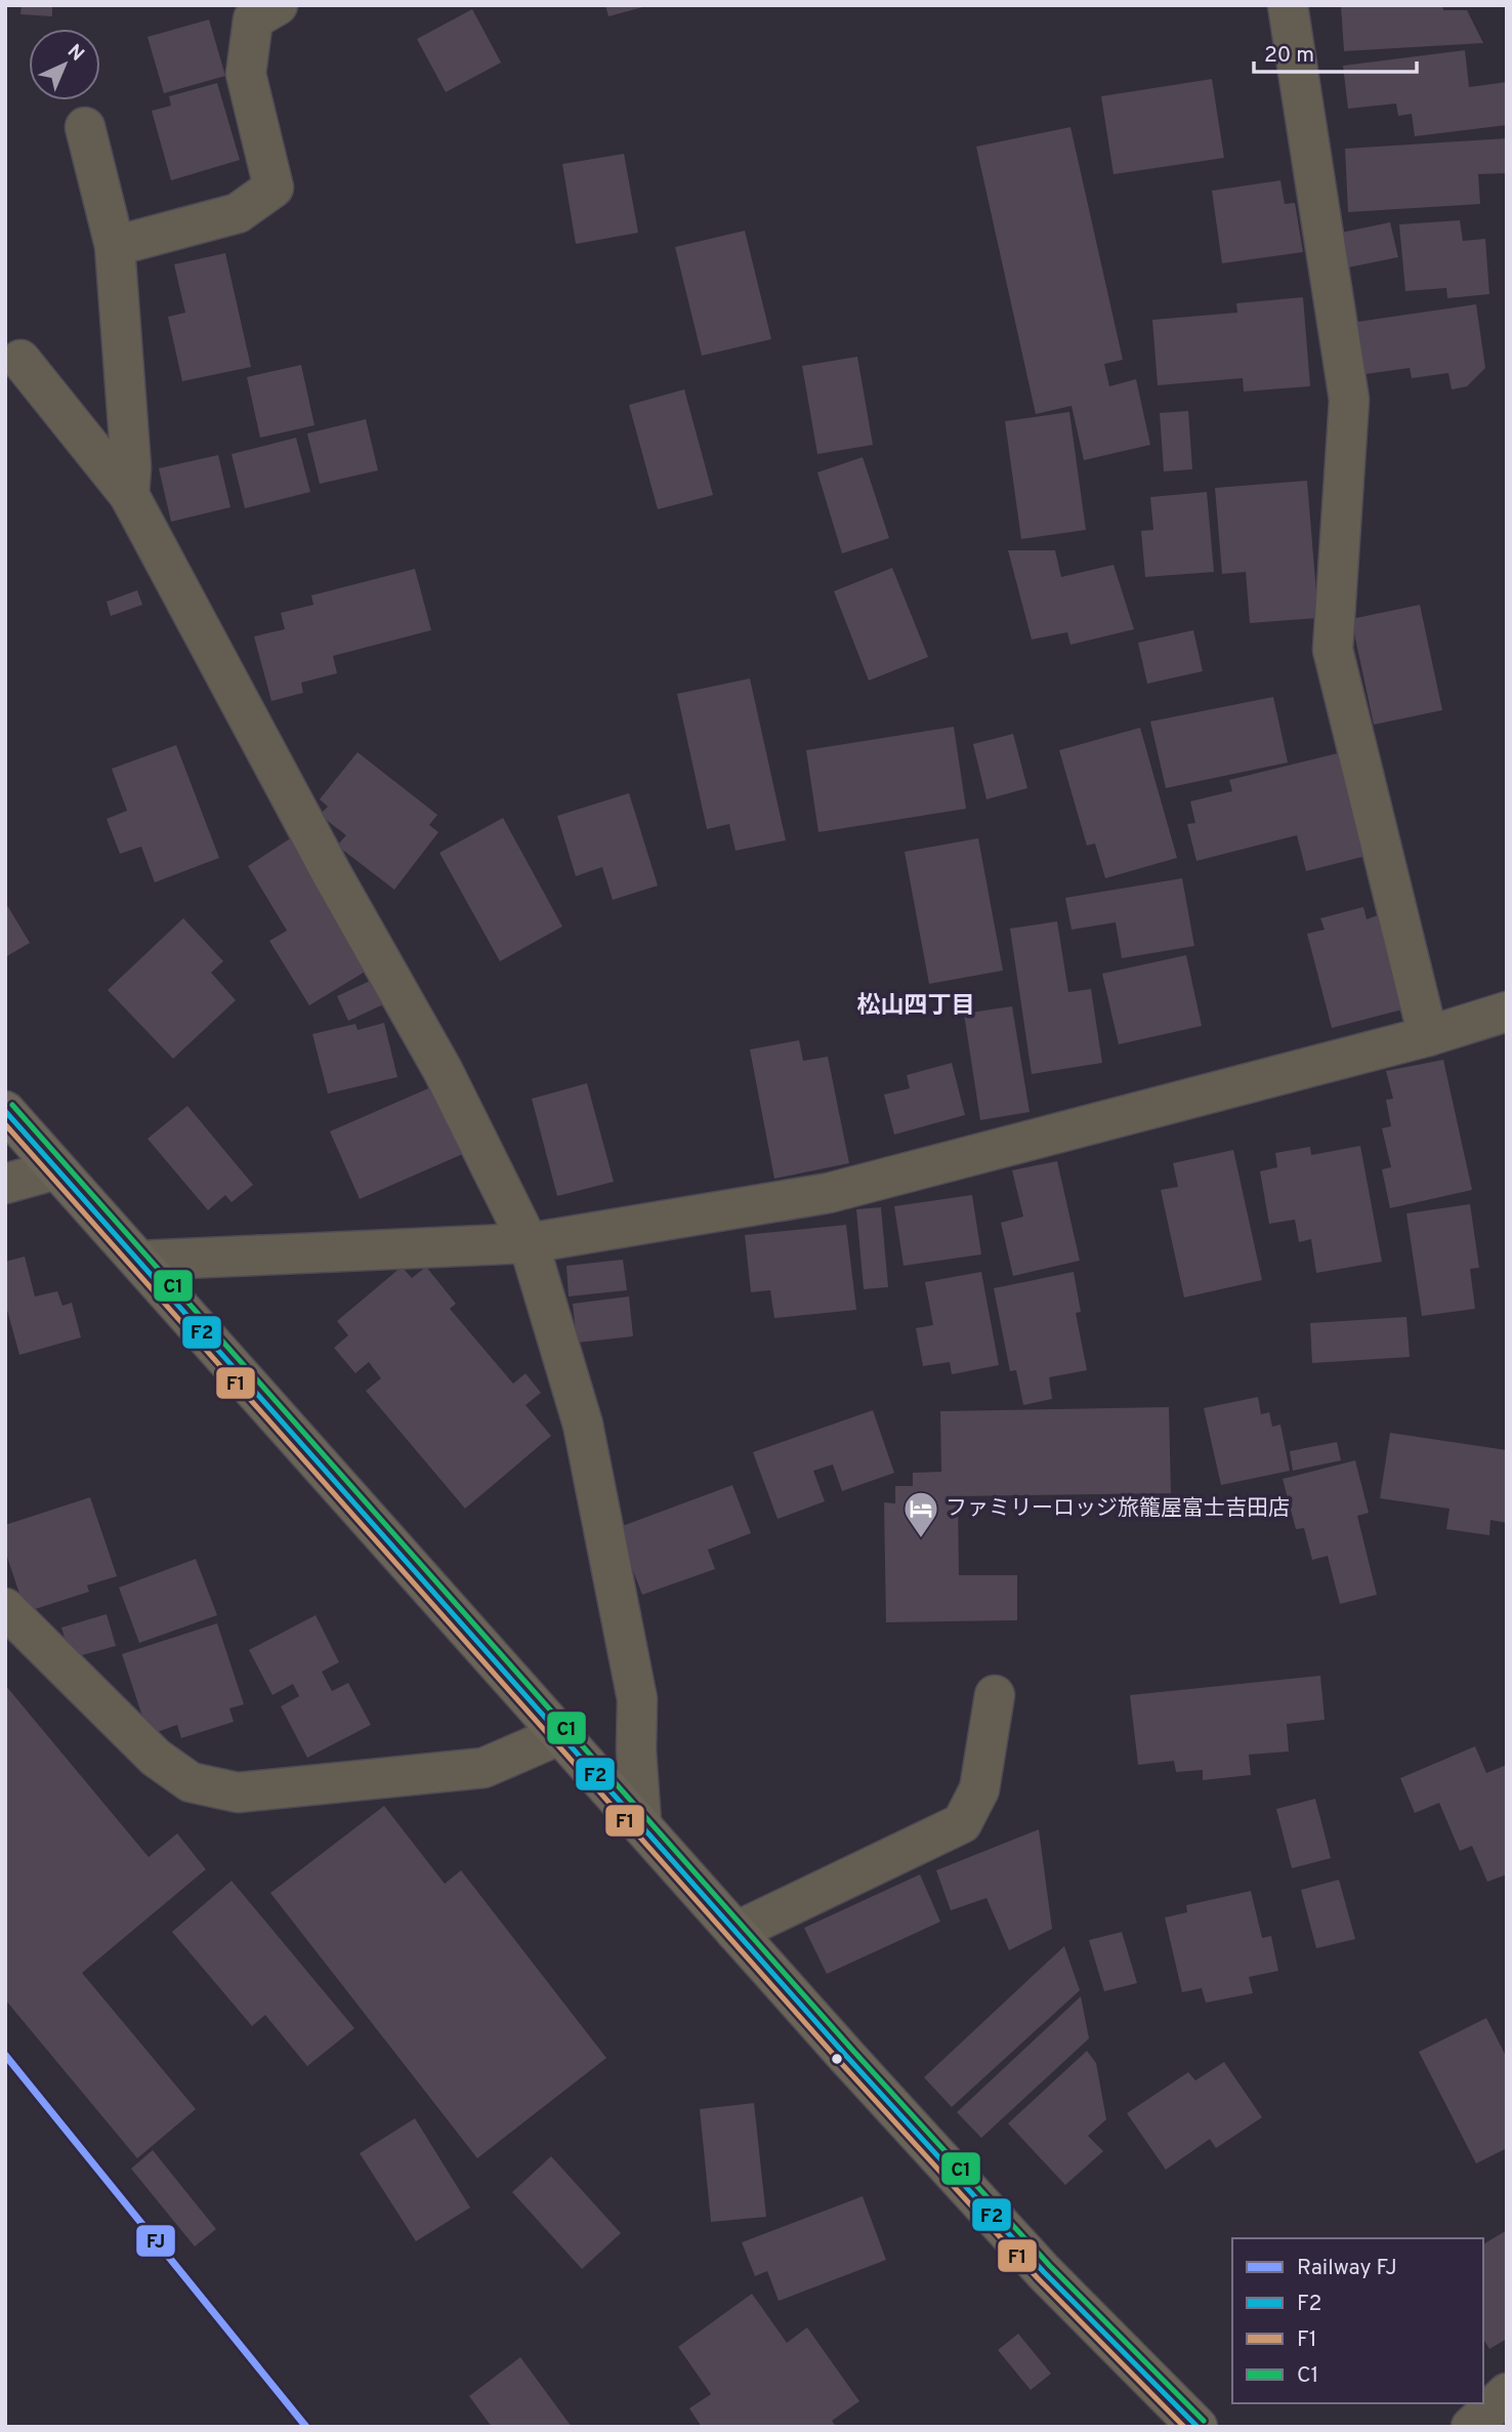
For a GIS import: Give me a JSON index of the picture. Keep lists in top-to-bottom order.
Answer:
{
  "districts": ["松山四丁目"],
  "places": {
    "hotel": ["ファミリーロッジ旅籠屋富士吉田店"]
  },
  "lines": [
    "transit line C1",
    "transit line F2",
    "transit line F1",
    "rail line FJ"
  ],
  "legend": [
    "Railway FJ",
    "F2",
    "F1",
    "C1"
  ],
  "scale_bar": "20 m",
  "north": "top right"
}
